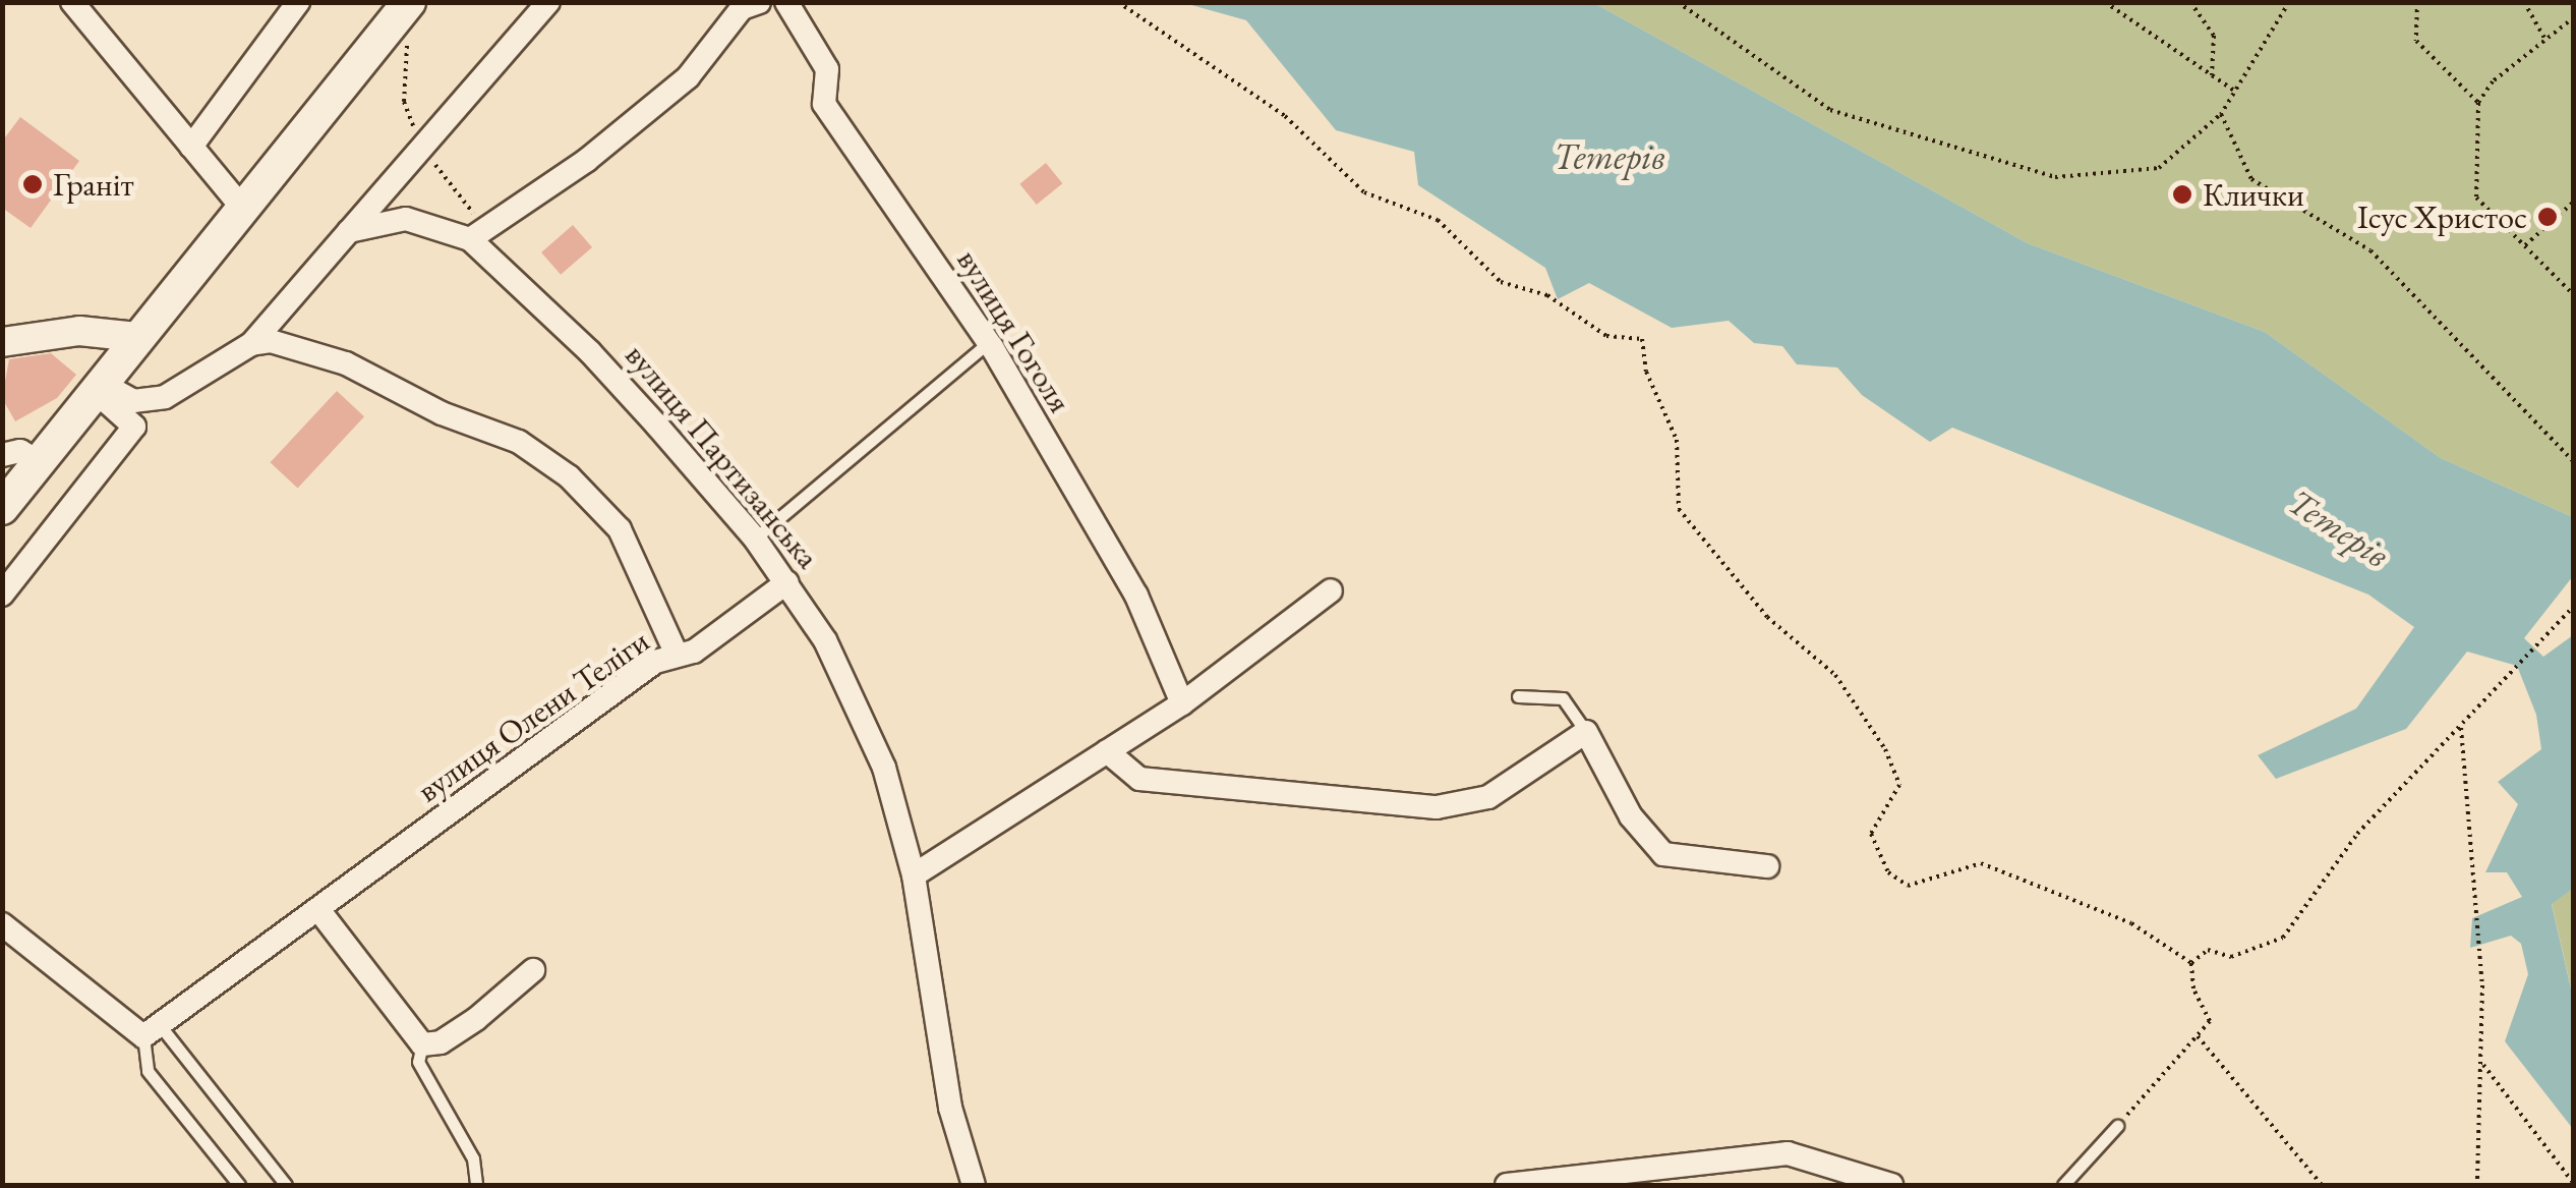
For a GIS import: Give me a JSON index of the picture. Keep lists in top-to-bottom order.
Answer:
{
  "streets": {
    "street": ["вулиця Гоголя", "вулиця Партизанська", "вулиця Олени Теліги"]
  },
  "crossings": [
    ["вулиця Партизанська", "вулиця Олени Теліги"]
  ],
  "water": ["Тетерів"],
  "places": ["Граніт", "Клички", "Ісус Христос"]
}
